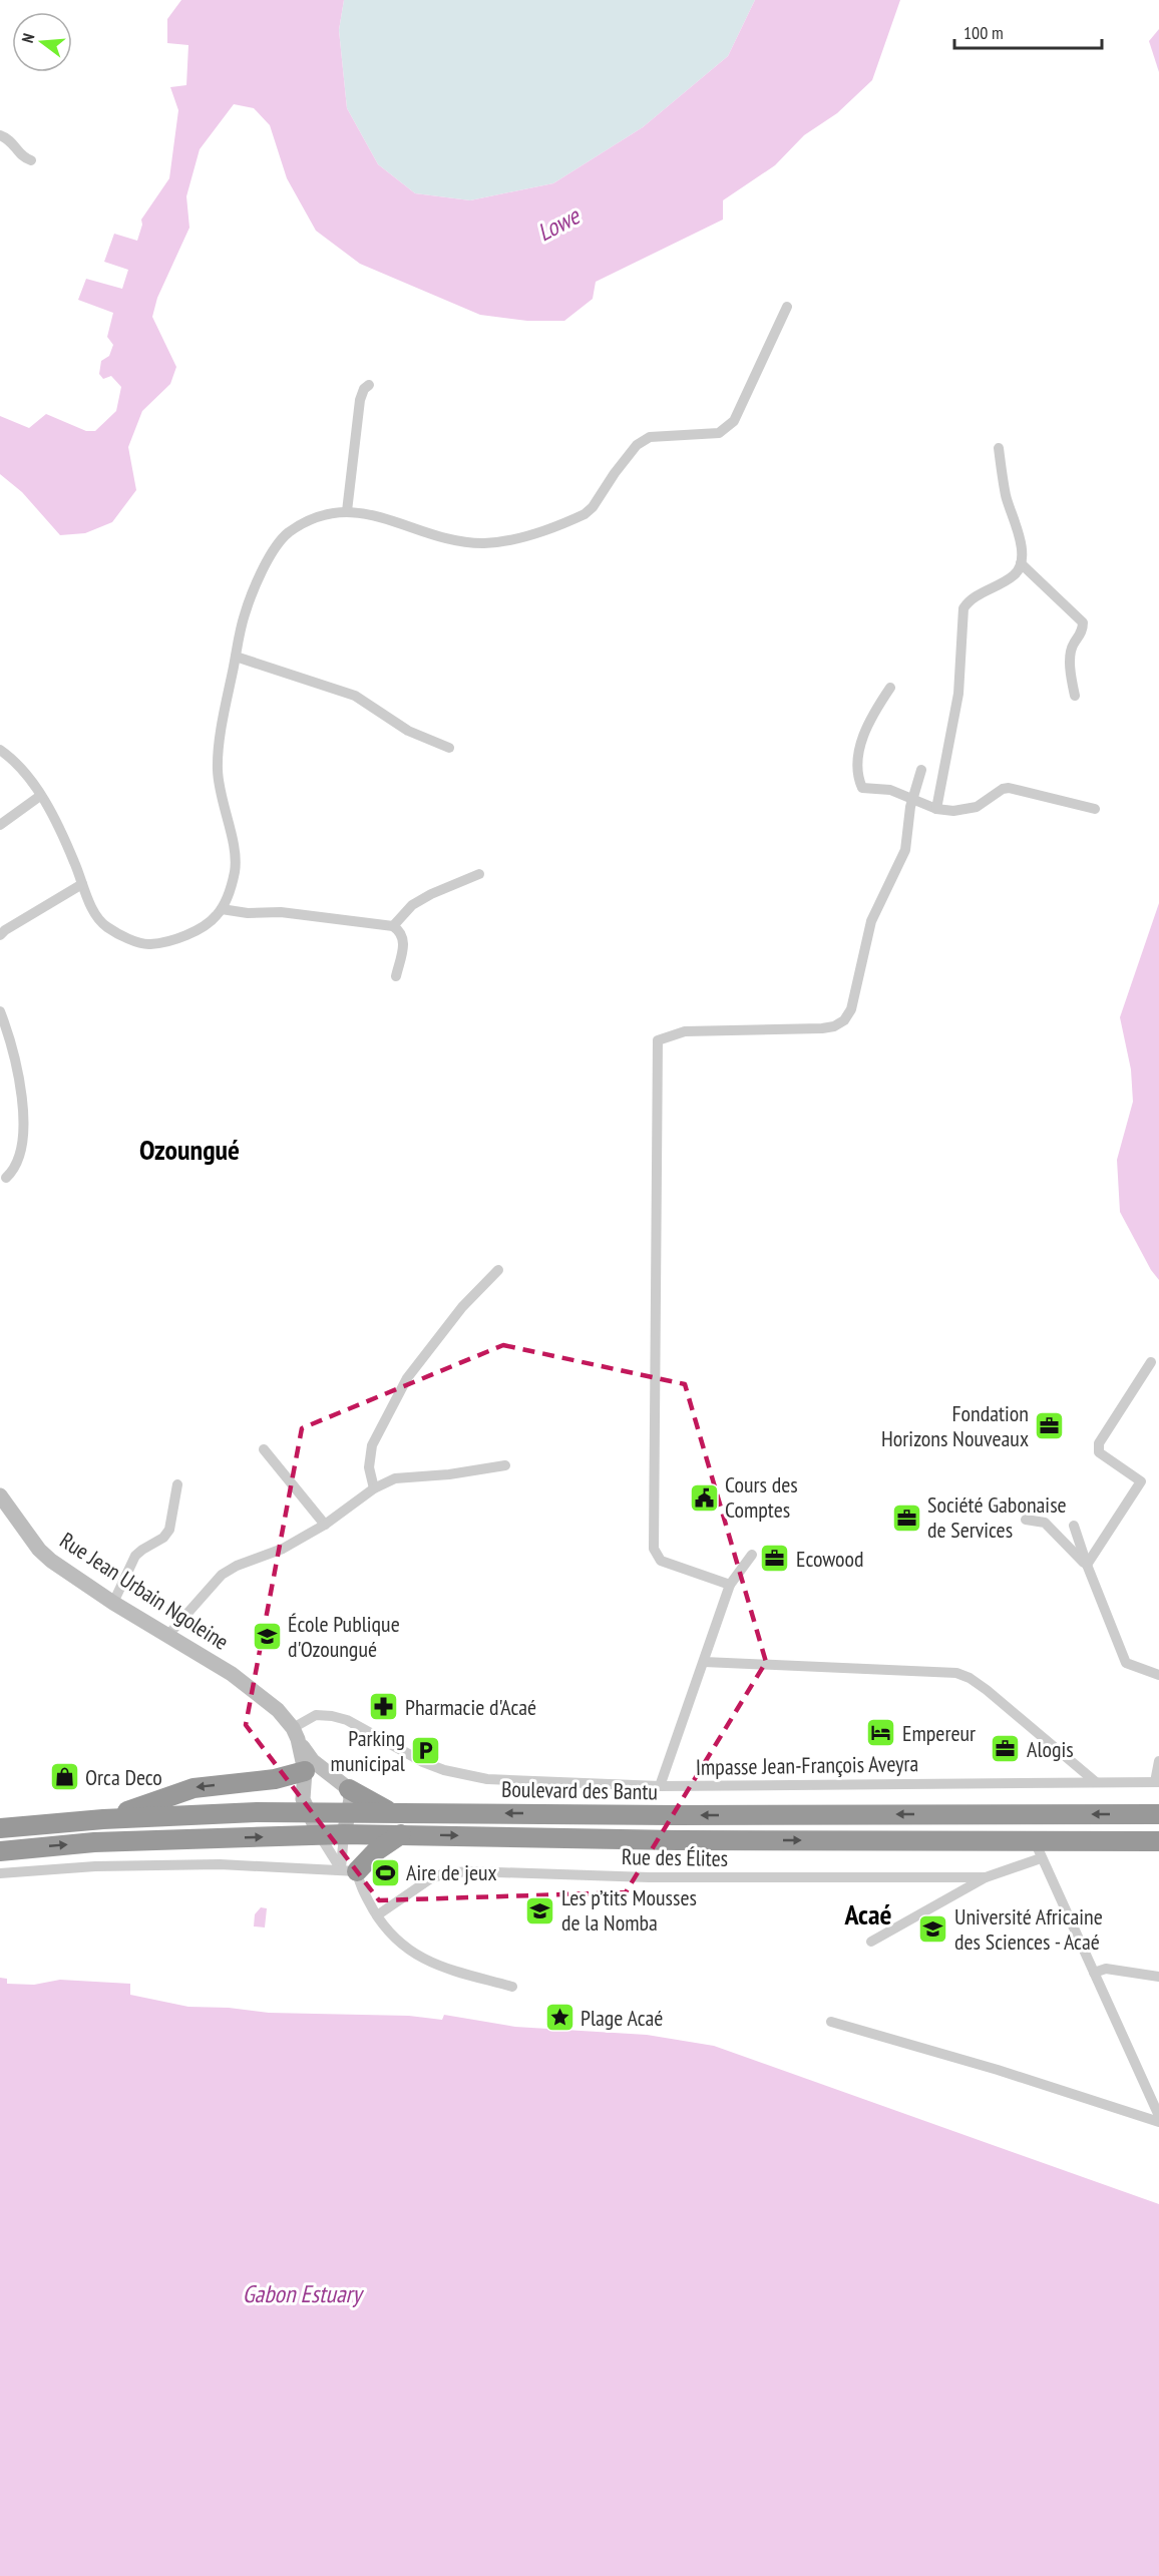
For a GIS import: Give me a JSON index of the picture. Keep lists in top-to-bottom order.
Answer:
{
  "streets": {
    "highway": ["Boulevard des Bantu"],
    "street": ["Rue Jean Urbain Ngoleine", "Impasse Jean-François Aveyra", "Rue des Élites"]
  },
  "crossings": [
    ["Rue Jean Urbain Ngoleine", "Impasse Jean-François Aveyra"]
  ],
  "districts": ["Ozoungué", "Acaé"],
  "water": ["Lowe", "Gabon Estuary"],
  "places": {
    "office": [
      "Fondation Horizons Nouveaux",
      "Société Gabonaise de Services",
      "Ecowood",
      "Alogis"
    ],
    "public building": ["Cours des Comptes"],
    "school or university": ["École Publique d'Ozoungué", "Les p’tits Mousses de la Nomba", "Université Africaine des Sciences - Acaé"],
    "pharmacy": ["Pharmacie d'Acaé"],
    "hotel": ["Empereur"],
    "parking": ["Parking municipal"],
    "shop": ["Orca Deco"],
    "sports": ["Aire de jeux"],
    "place": ["Plage Acaé"]
  },
  "scale_bar": "100 m",
  "north": "left"
}
